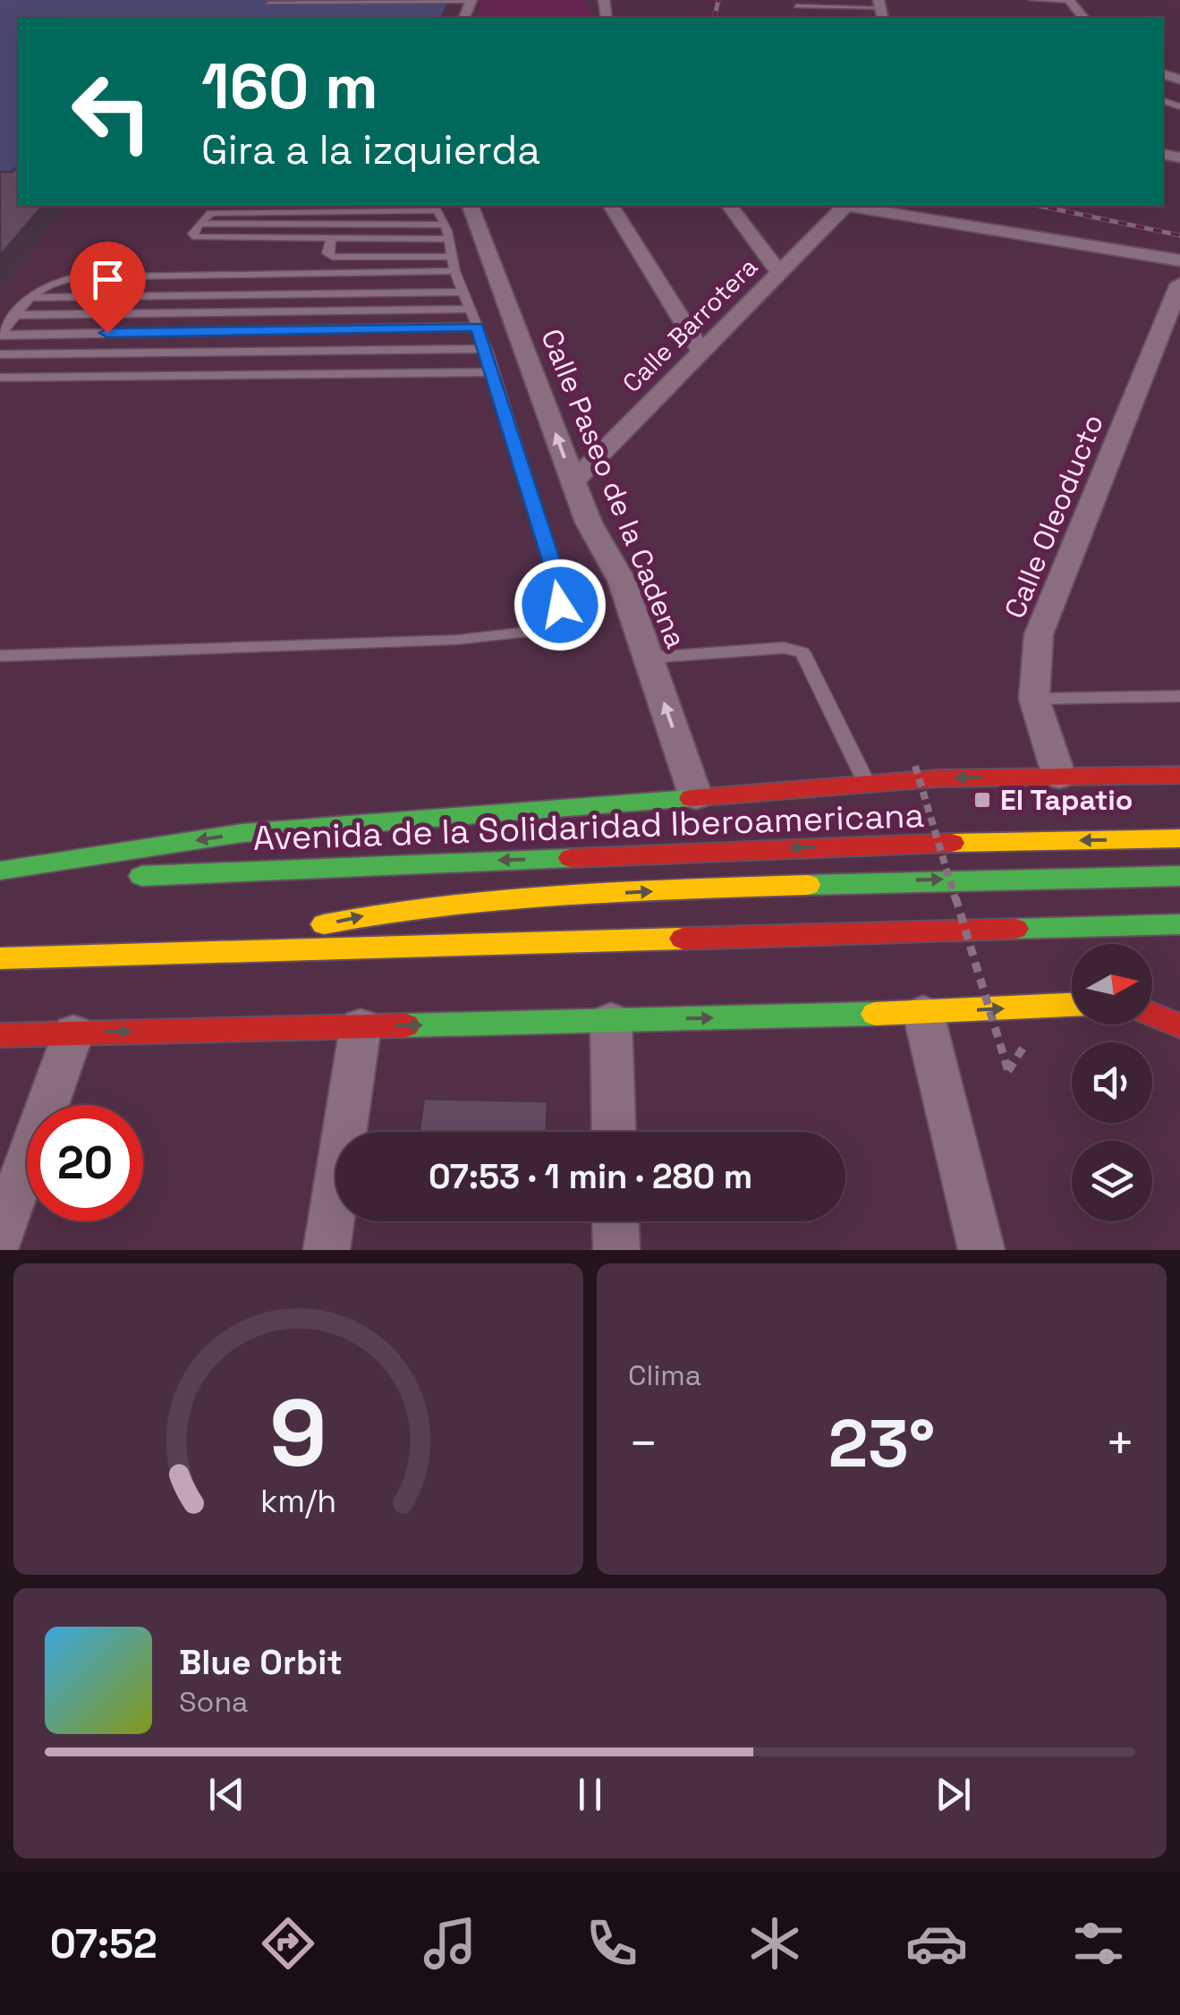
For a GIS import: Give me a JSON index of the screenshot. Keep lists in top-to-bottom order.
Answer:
{
  "streets": {
    "main road": ["Avenida de la Solidaridad Iberoamericana"],
    "street": ["Calle Barrotera", "Calle Paseo de la Cadena", "Calle Oleoducto"]
  },
  "crossings": [
    ["Calle Barrotera", "Calle Paseo de la Cadena"]
  ],
  "places": {
    "transit": ["El Tapatio"]
  },
  "north": "right",
  "page": {
    "turn": ["160 m", "Gira a la izquierda"],
    "limit": "20",
    "trip": "07:53 · 1 min · 280 m",
    "tile": "Clima",
    "heat": ["−", "23°", "+"],
    "song": ["Blue Orbit", "Sona"],
    "tabs": "07:52",
    "gauge": ["9", "km/h"]
  }
}
